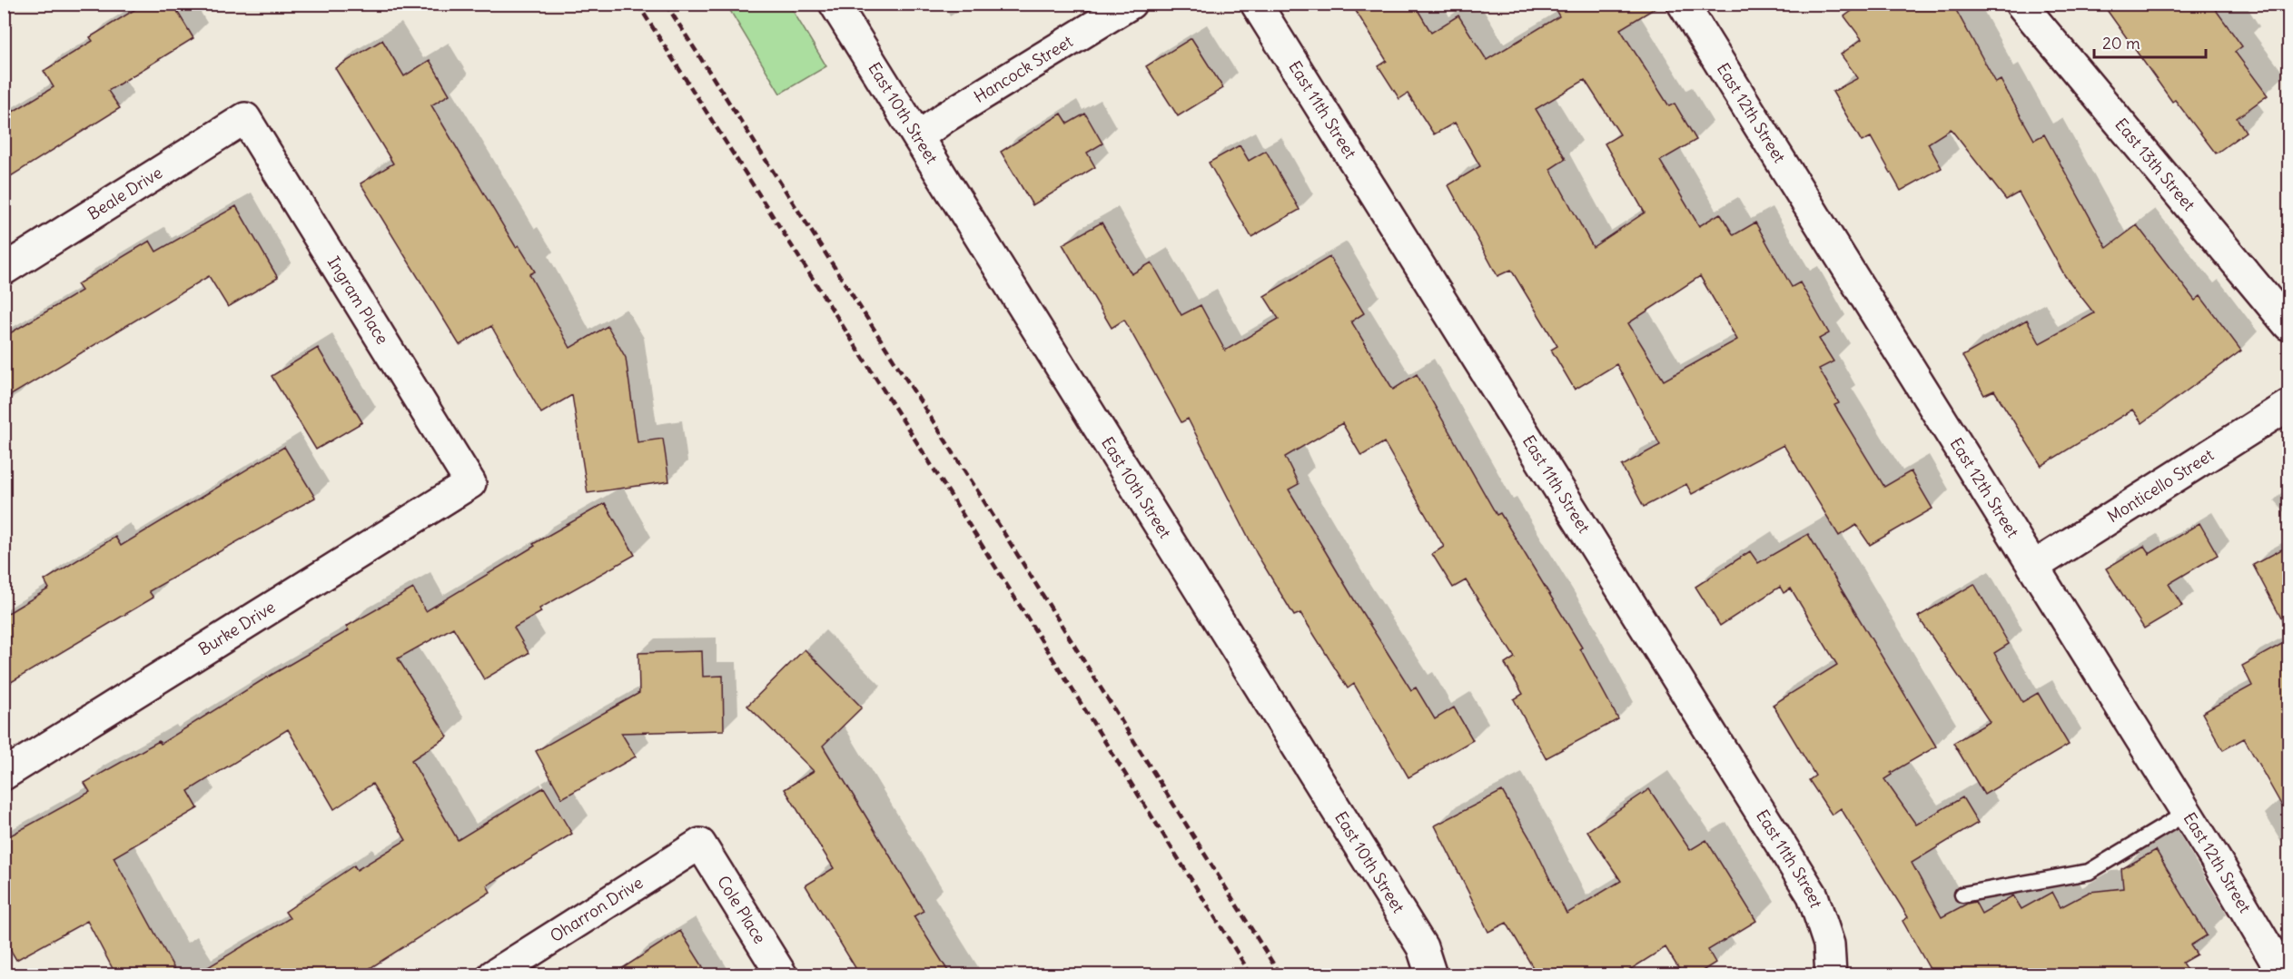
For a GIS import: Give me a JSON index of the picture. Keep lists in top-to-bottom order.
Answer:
{
  "streets": {
    "street": [
      "Hancock Street",
      "East 11th Street",
      "East 10th Street",
      "East 12th Street",
      "East 13th Street",
      "Beale Drive",
      "Ingram Place",
      "Monticello Street",
      "Burke Drive",
      "Oharron Drive",
      "Cole Place"
    ]
  },
  "crossings": [
    ["Hancock Street", "East 10th Street"],
    ["East 12th Street", "Monticello Street"],
    ["Beale Drive", "Ingram Place"],
    ["Ingram Place", "Burke Drive"],
    ["Oharron Drive", "Cole Place"]
  ],
  "scale_bar": "20 m"
}
